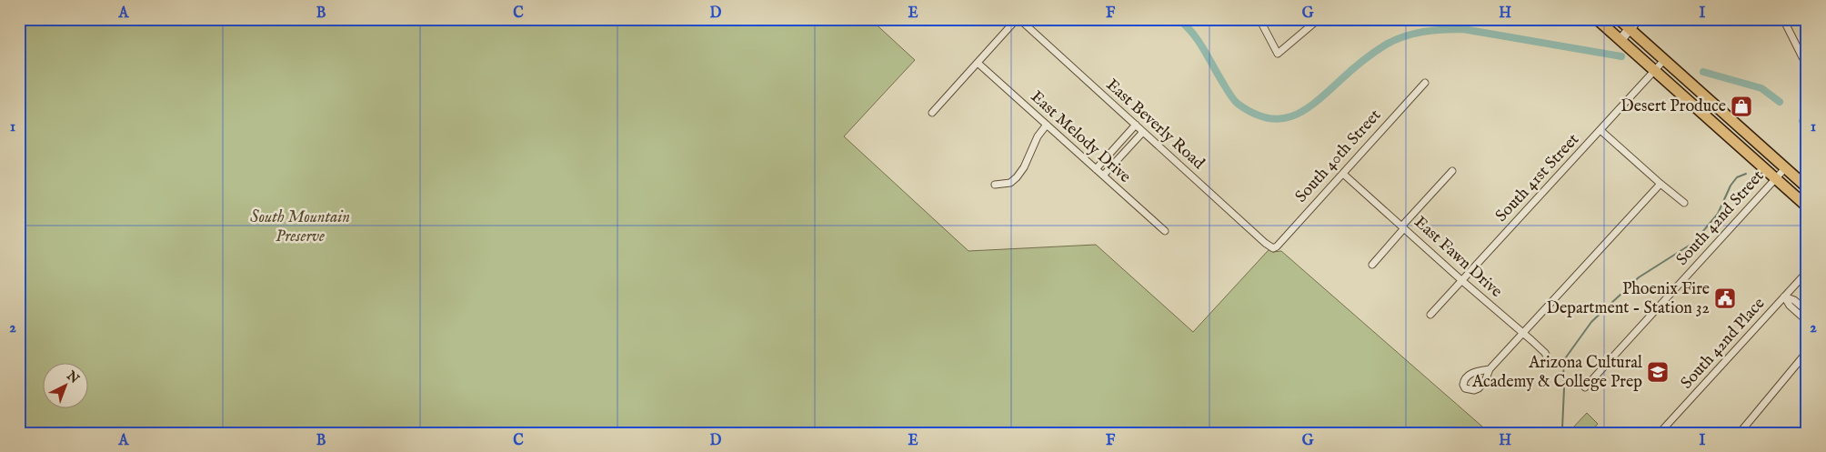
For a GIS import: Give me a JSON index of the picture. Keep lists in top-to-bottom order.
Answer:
{
  "streets": {
    "street": [
      "East Beverly Road",
      "East Melody Drive",
      "South 40th Street",
      "South 41st Street",
      "South 42nd Street",
      "East Fawn Drive",
      "South 42nd Place"
    ]
  },
  "crossings": [
    ["East Beverly Road", "South 40th Street"],
    ["South 40th Street", "East Fawn Drive"],
    ["South 41st Street", "East Fawn Drive"]
  ],
  "parks": ["South Mountain Preserve"],
  "places": {
    "shop": ["Desert Produce"],
    "public building": ["Phoenix Fire Department - Station 32"],
    "school or university": ["Arizona Cultural Academy & College Prep"]
  },
  "north": "top right",
  "grid": {
    "columns": [
      "A",
      "B",
      "C",
      "D",
      "E",
      "F",
      "G",
      "H",
      "I"
    ],
    "rows": ["1", "2"]
  }
}
